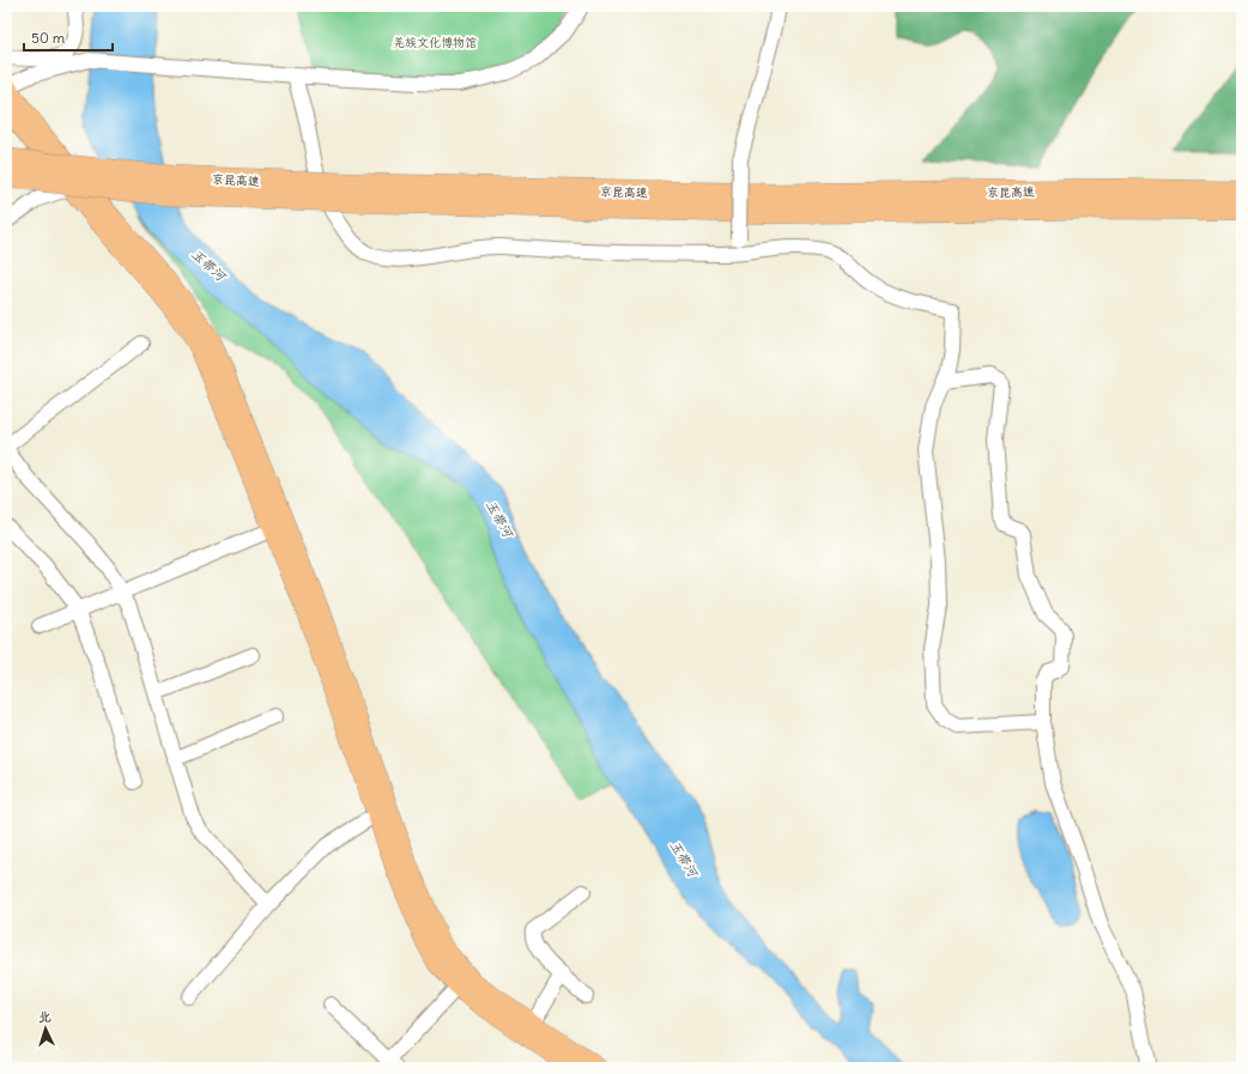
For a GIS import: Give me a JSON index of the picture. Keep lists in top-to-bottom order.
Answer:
{
  "streets": {
    "highway": ["京昆高速"]
  },
  "water": ["玉带河"],
  "parks": ["羌族文化博物馆"],
  "scale_bar": "50 m",
  "north": "top"
}
